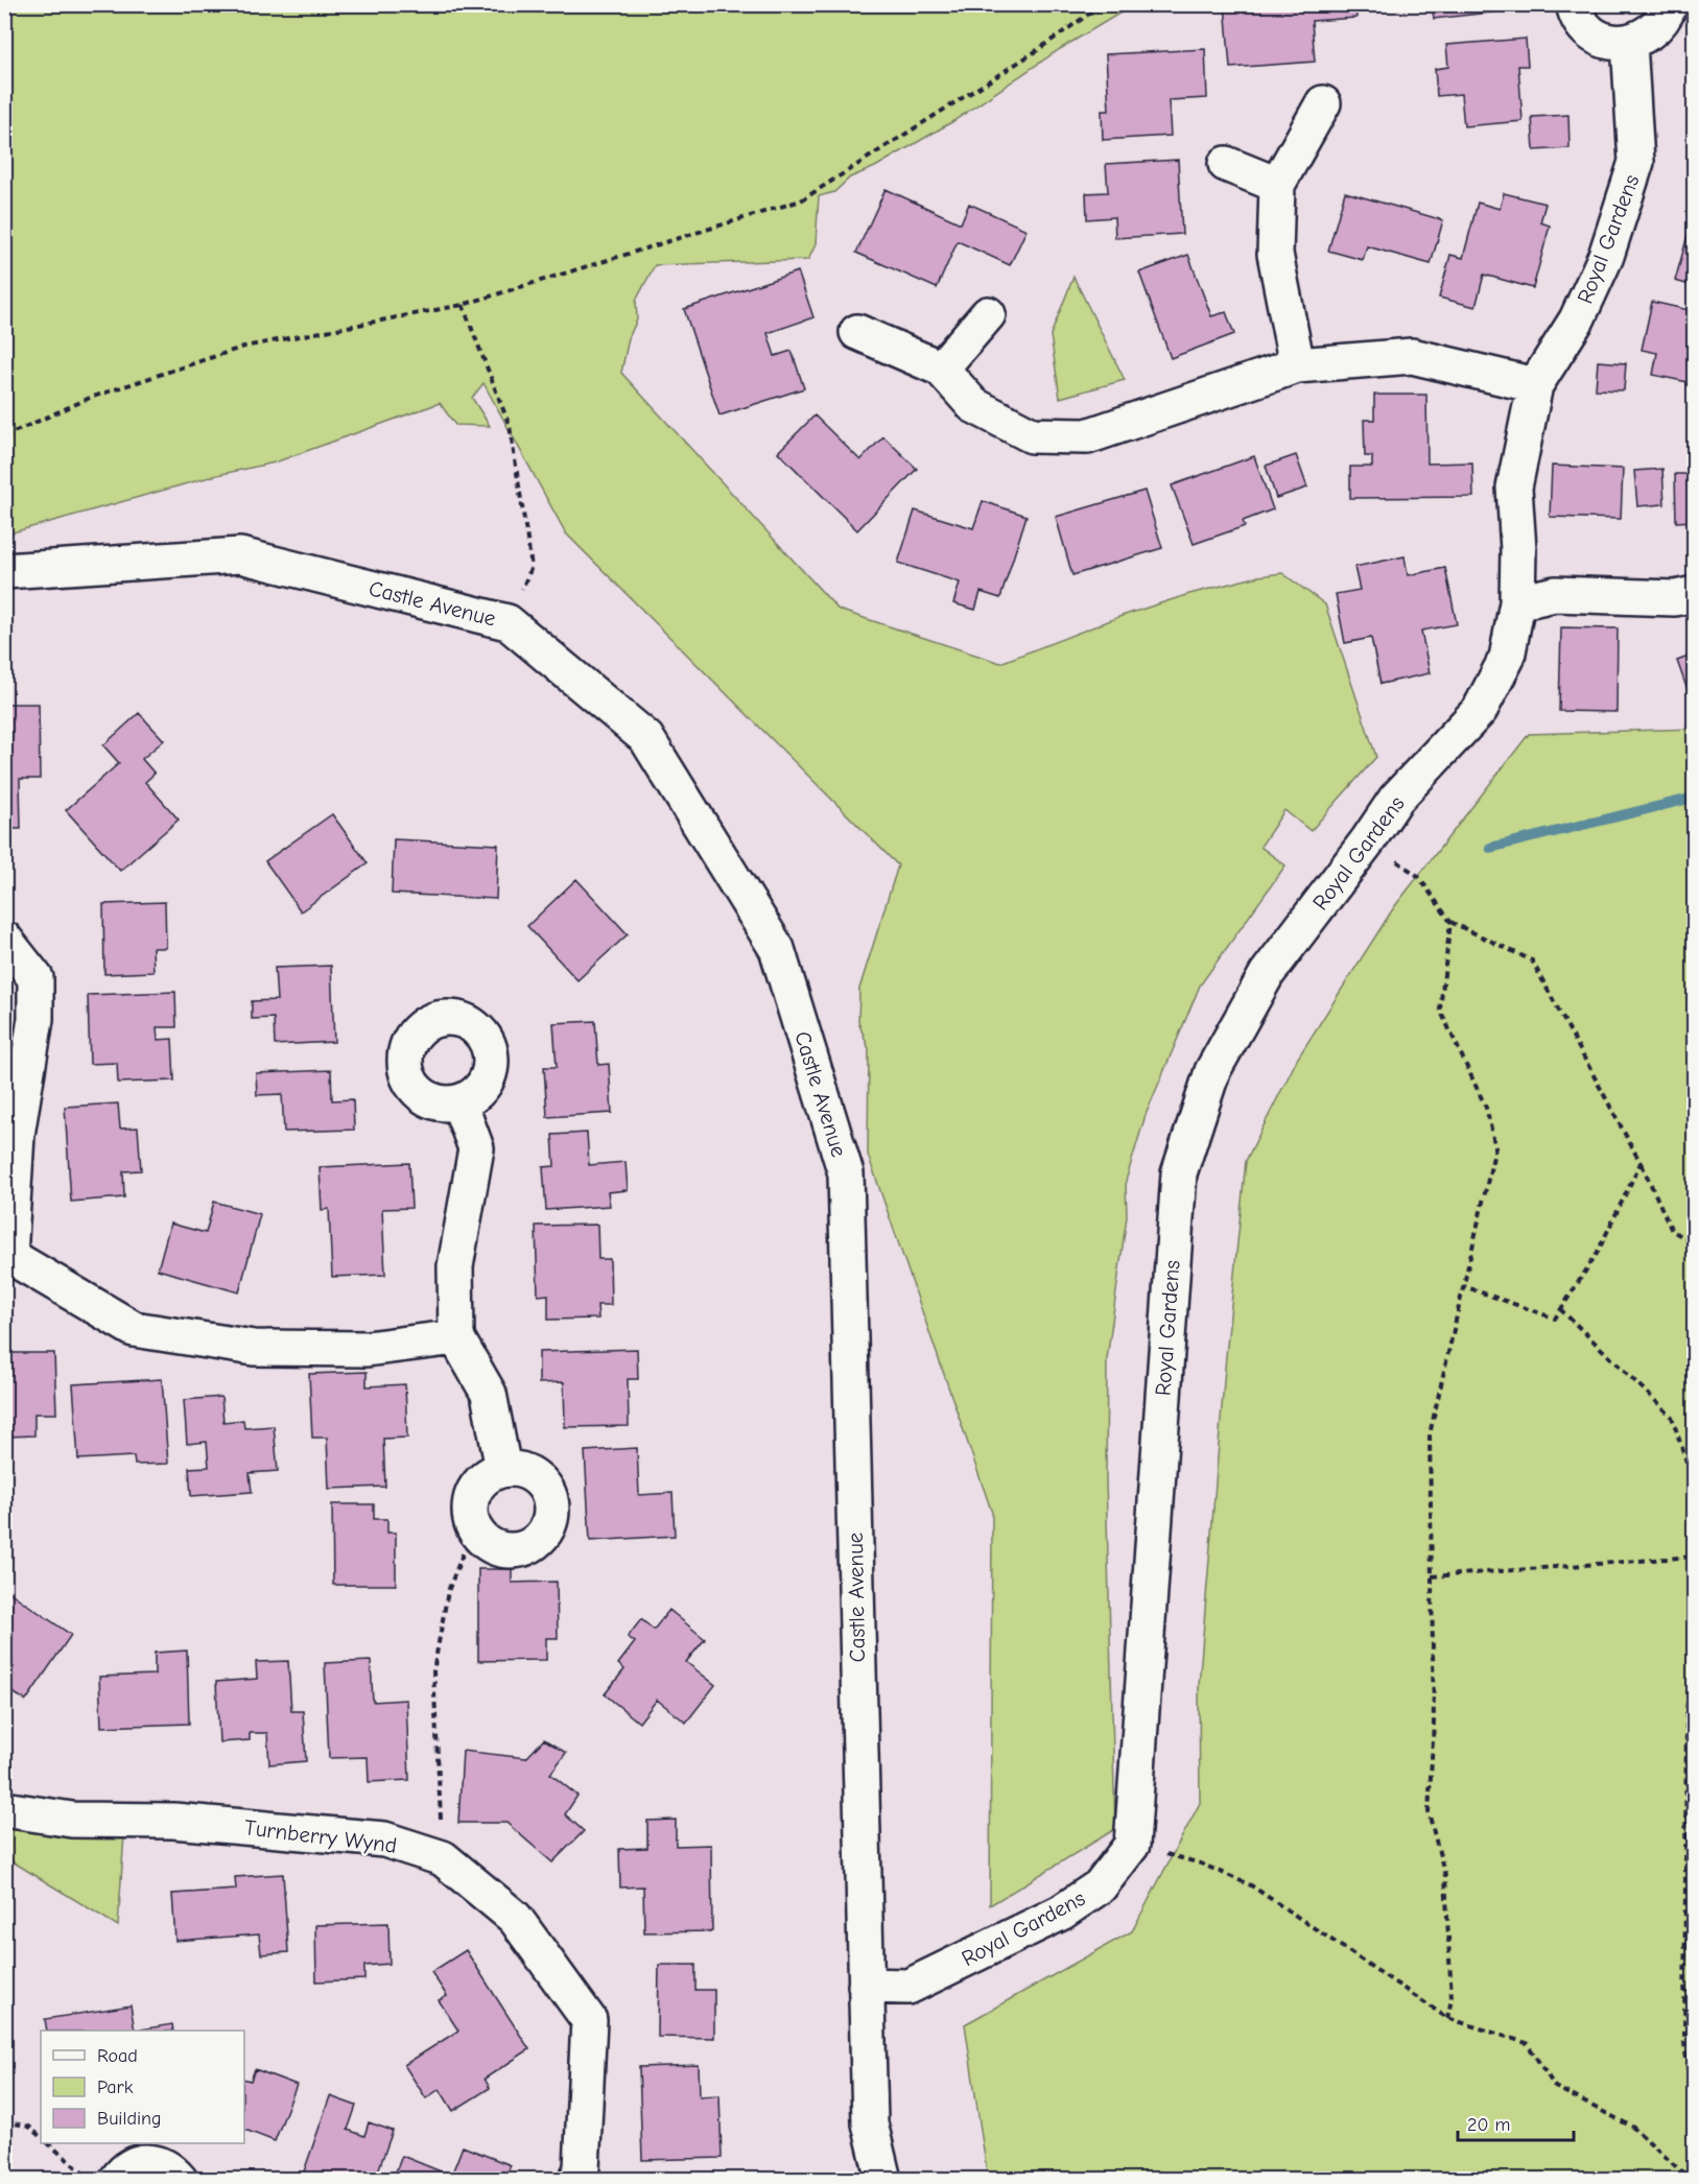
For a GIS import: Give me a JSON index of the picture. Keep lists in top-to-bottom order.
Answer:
{
  "streets": {
    "street": ["Royal Gardens", "Castle Avenue", "Turnberry Wynd"]
  },
  "crossings": [
    ["Royal Gardens", "Castle Avenue"]
  ],
  "legend": ["Road", "Park", "Building"],
  "scale_bar": "20 m"
}
